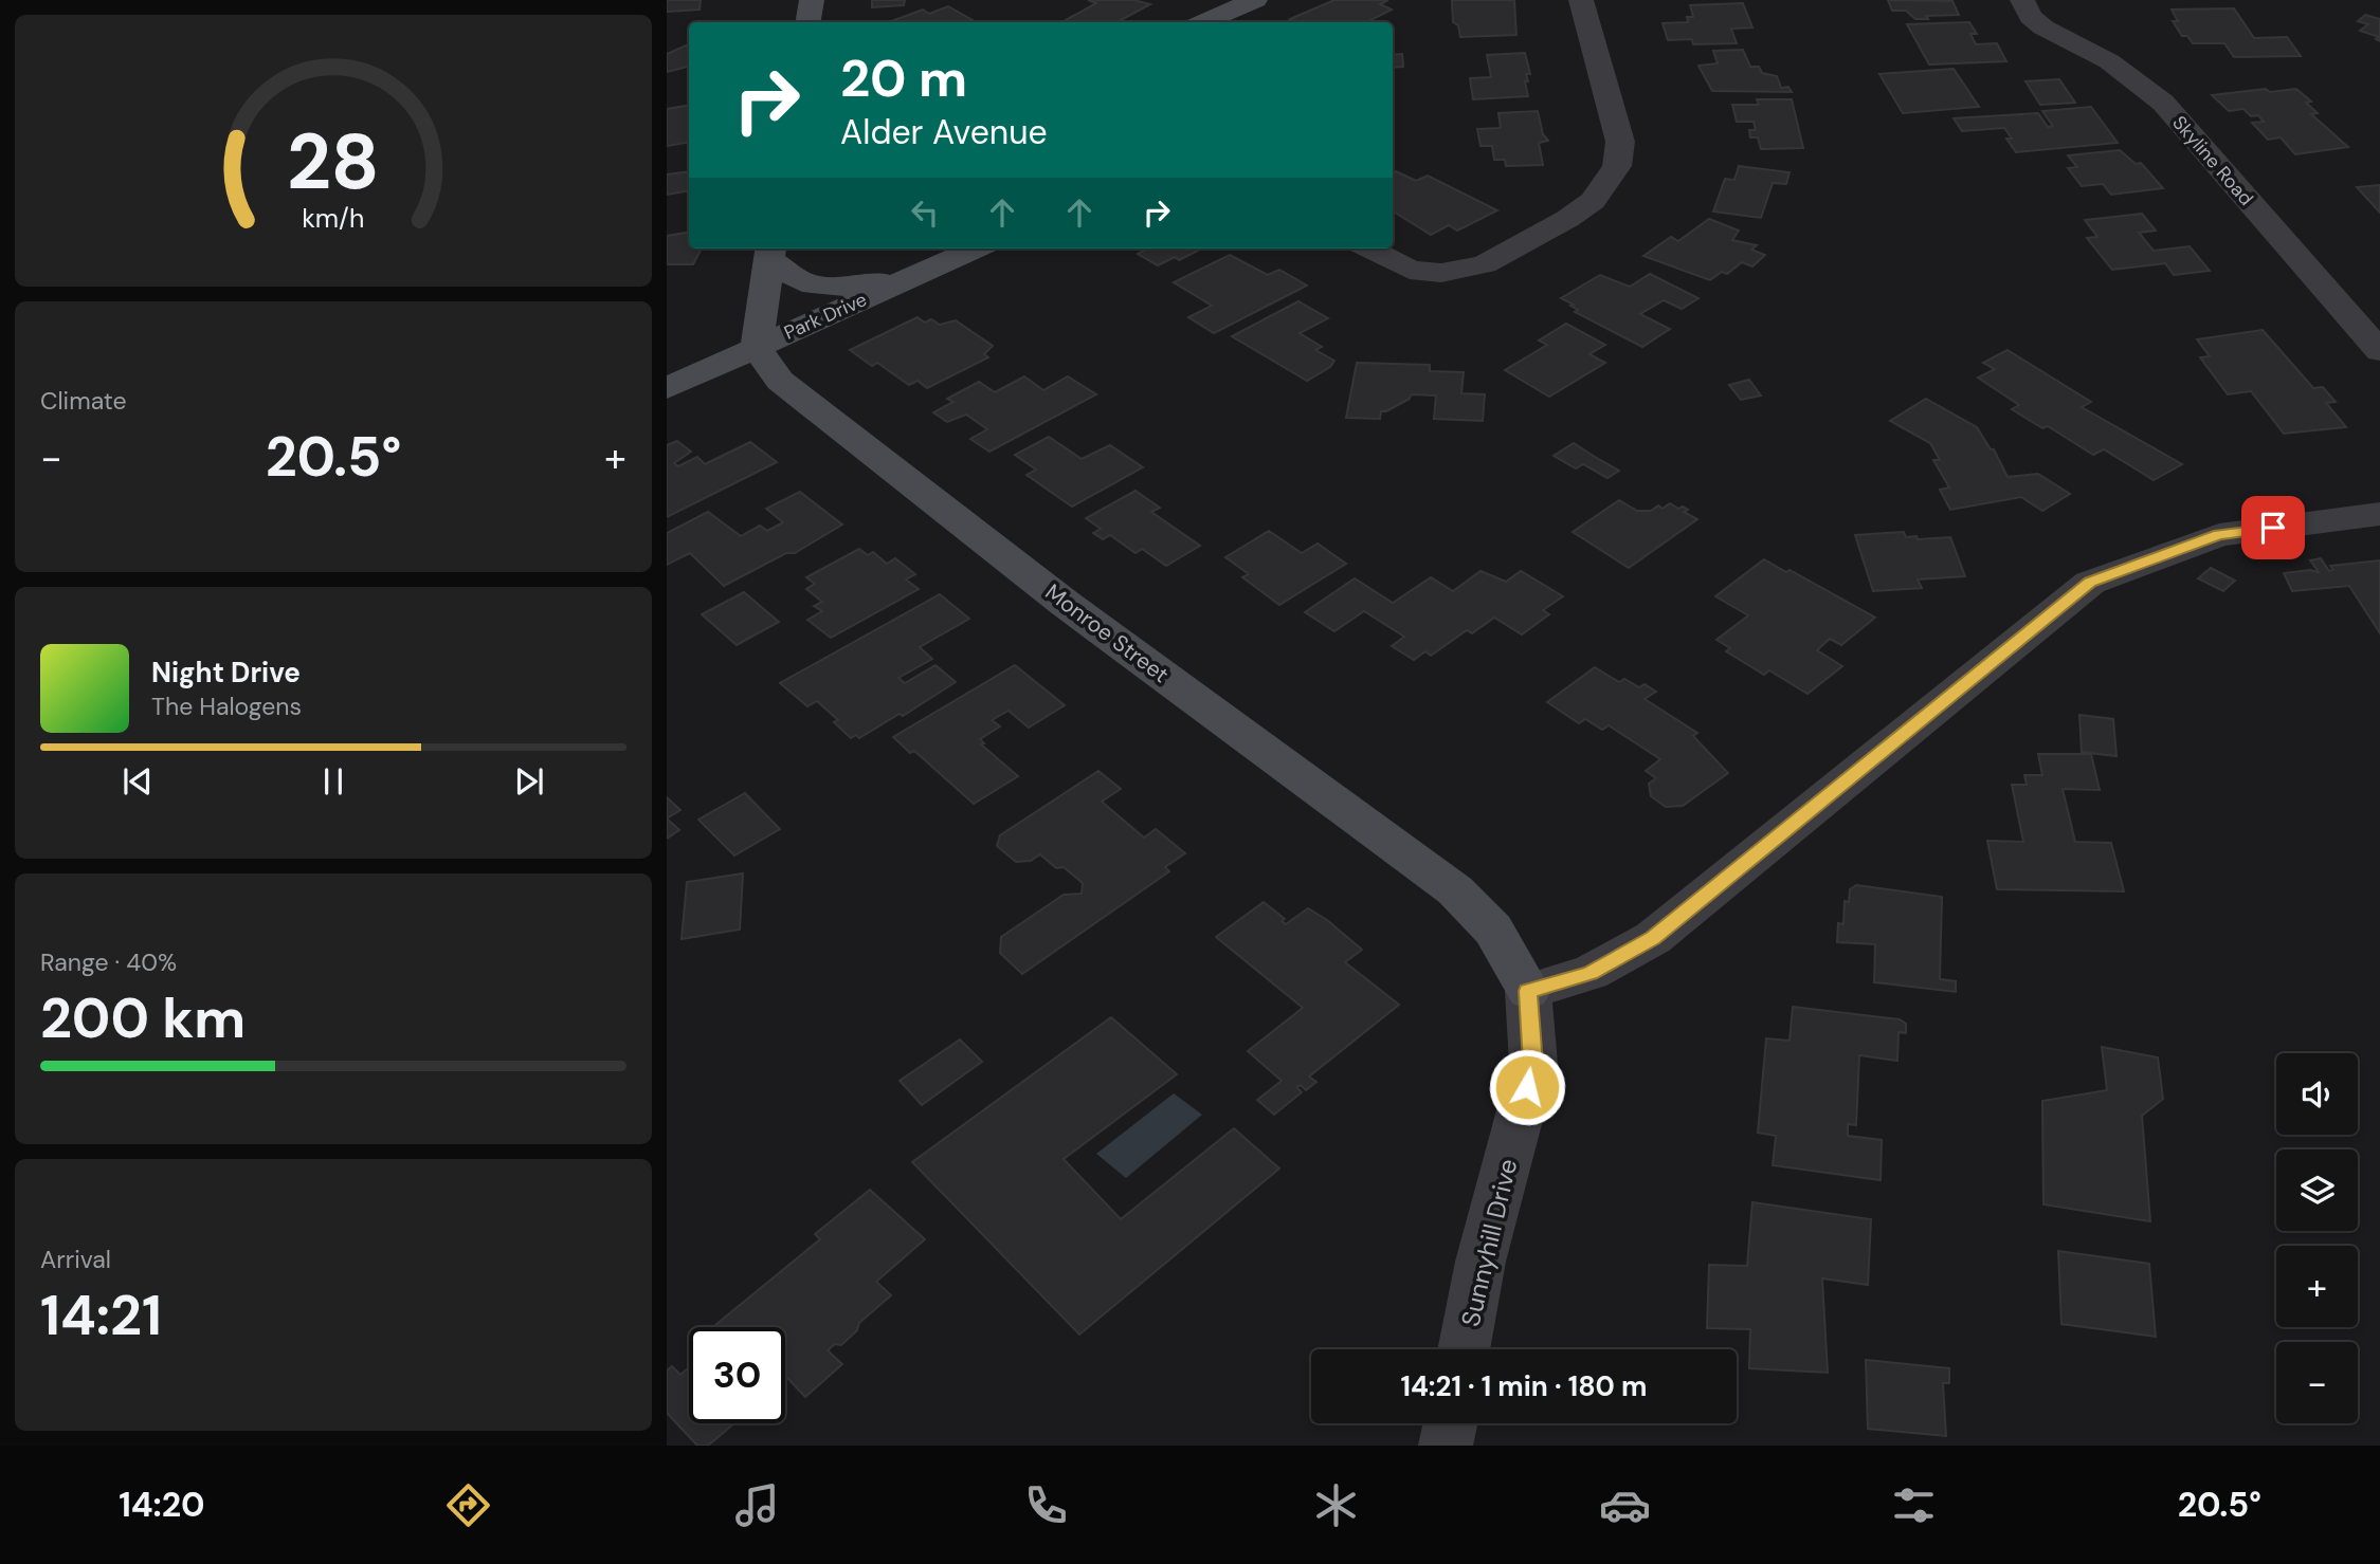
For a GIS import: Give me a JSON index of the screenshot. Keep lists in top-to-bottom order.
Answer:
{
  "streets": {
    "street": [
      "Skyline Road",
      "Park Drive",
      "Monroe Street",
      "Sunnyhill Drive"
    ]
  },
  "crossings": [
    ["Park Drive", "Monroe Street"],
    ["Monroe Street", "Sunnyhill Drive"]
  ],
  "page": {
    "turn": ["20 m", "Alder Avenue"],
    "tile": [
      "Climate",
      ["Range · 40%", "200 km"],
      ["Arrival", "14:21"]
    ],
    "heat": ["−", "20.5°", "+"],
    "song": ["Night Drive", "The Halogens"],
    "map_buttons": ["+", "−"],
    "limit": "30",
    "trip": "14:21 · 1 min · 180 m",
    "tabs": ["14:20", "20.5°"],
    "gauge": ["28", "km/h"]
  }
}
